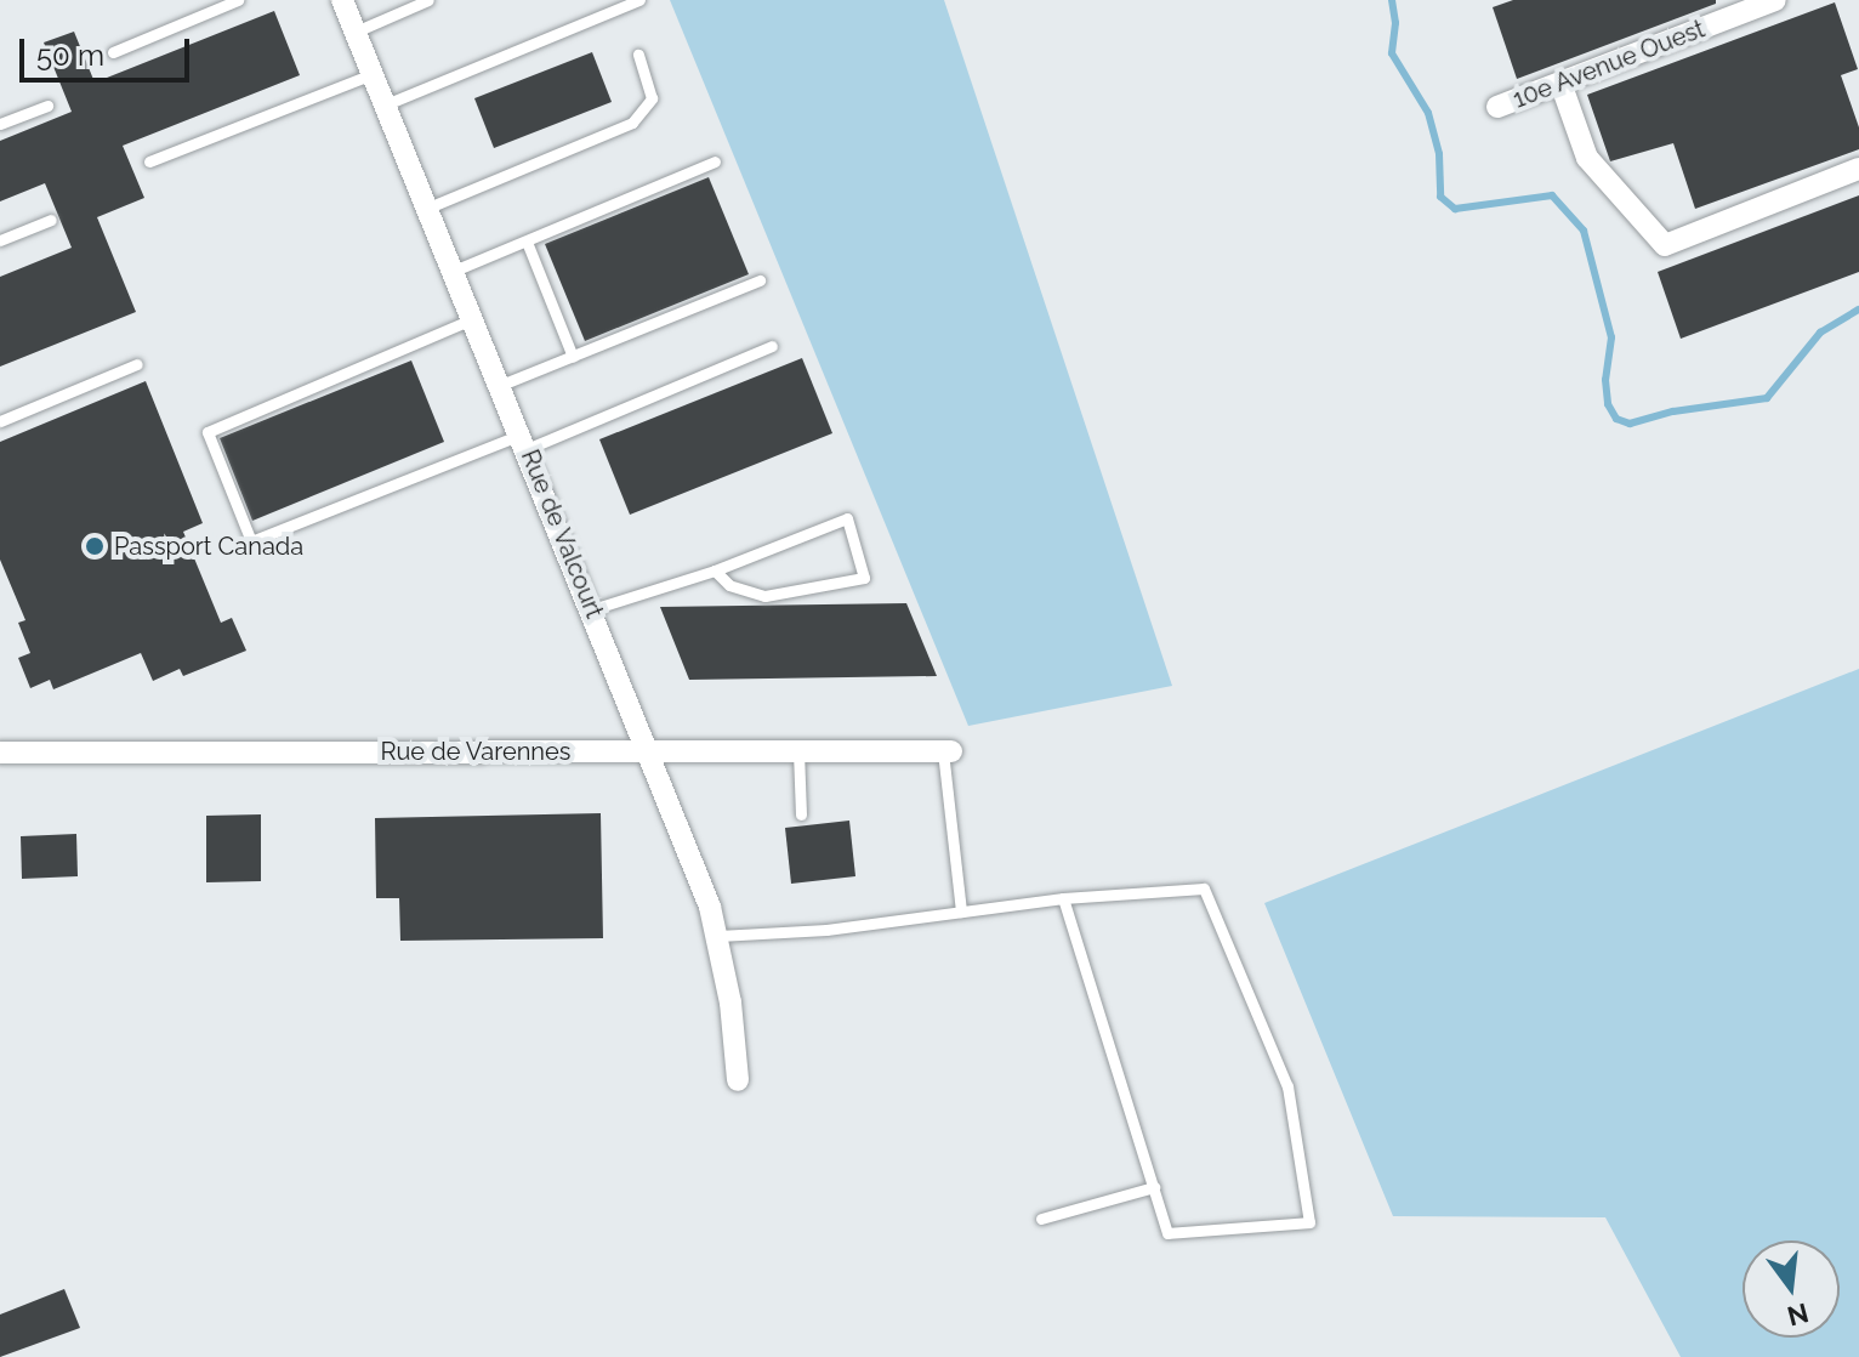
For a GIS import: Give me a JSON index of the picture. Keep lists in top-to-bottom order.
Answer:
{
  "streets": {
    "street": ["10e Avenue Ouest", "Rue de Valcourt", "Rue de Varennes"]
  },
  "crossings": [
    ["Rue de Valcourt", "Rue de Varennes"]
  ],
  "places": ["Passport Canada"],
  "scale_bar": "50 m",
  "north": "bottom"
}
